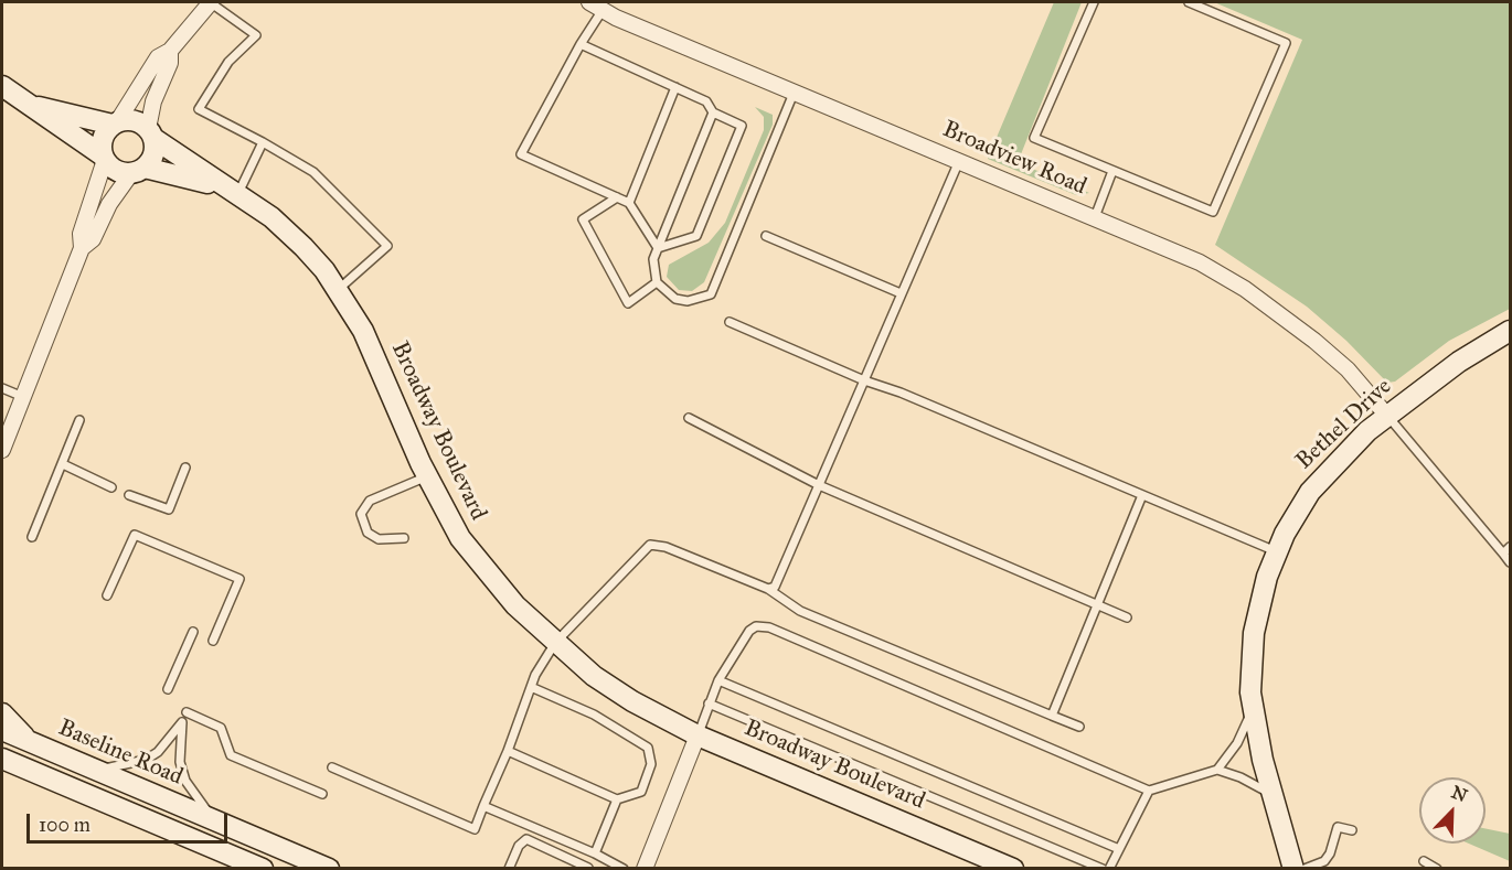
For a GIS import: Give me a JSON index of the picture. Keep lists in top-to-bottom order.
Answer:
{
  "streets": {
    "street": [
      "Broadview Road",
      "Bethel Drive",
      "Broadway Boulevard",
      "Baseline Road"
    ]
  },
  "crossings": [
    ["Broadview Road", "Bethel Drive"]
  ],
  "scale_bar": "100 m",
  "north": "top right"
}
